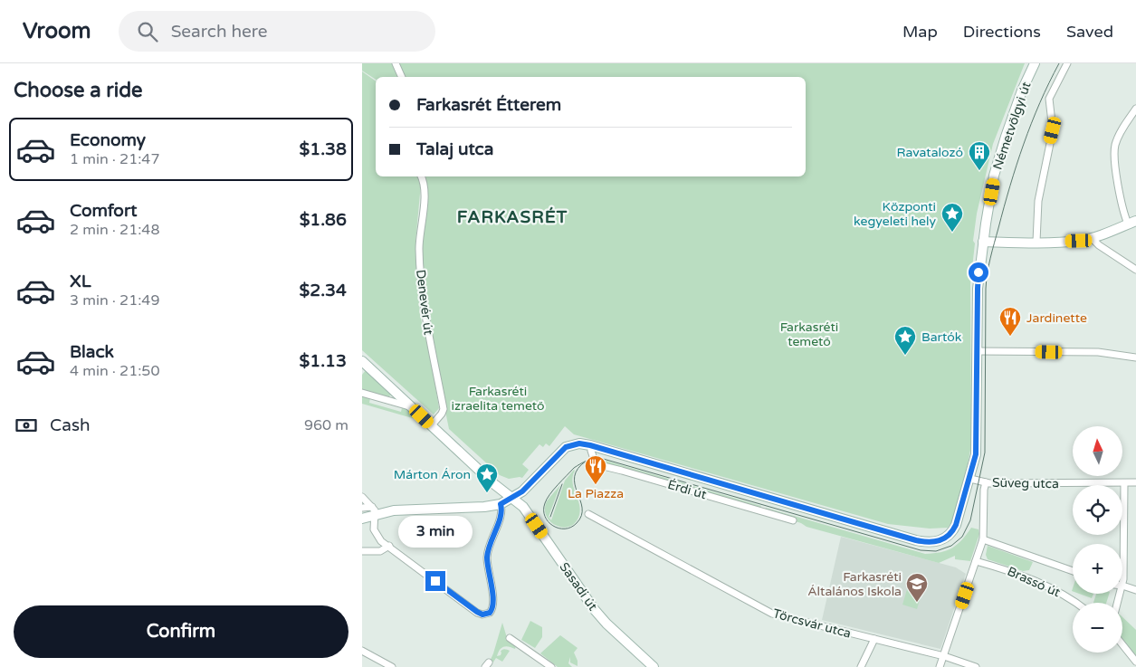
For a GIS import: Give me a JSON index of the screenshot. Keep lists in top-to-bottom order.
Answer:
{
  "streets": {
    "street": [
      "Németvölgyi út",
      "Denevér út",
      "Süveg utca",
      "Érdi út",
      "Brassó út",
      "Sasadi út",
      "Törcsvár utca"
    ]
  },
  "crossings": [
    ["Németvölgyi út", "Süveg utca"],
    ["Németvölgyi út", "Érdi út"],
    ["Denevér út", "Sasadi út"]
  ],
  "districts": ["FARKASRÉT"],
  "parks": ["Farkasréti temető", "Farkasréti izraelita temető"],
  "places": {
    "building": ["Ravatalozó"],
    "place": ["Központi kegyeleti hely", "Bartók", "Márton Áron"],
    "restaurant": ["Jardinette", "La Piazza"],
    "school or university": ["Farkasréti Általános Iskola"]
  },
  "north": "top",
  "page": {
    "header": "Vroom",
    "search": "Search here",
    "nav": ["Map", "Directions", "Saved"],
    "heading": "Choose a ride",
    "banner": ["Farkasrét Étterem", "Talaj utca"],
    "list": [
      {
        "name": "Economy",
        "note": "1 min · 21:47",
        "value": "$1.38"
      },
      {
        "name": "Comfort",
        "note": "2 min · 21:48",
        "value": "$1.86"
      },
      {
        "name": "XL",
        "note": "3 min · 21:49",
        "value": "$2.34"
      },
      {
        "name": "Black",
        "note": "4 min · 21:50",
        "value": "$1.13"
      }
    ],
    "pay": ["Cash", "960 m"],
    "map_buttons": ["+", "−"],
    "bubble": "3 min",
    "buttons": "Confirm"
  }
}
